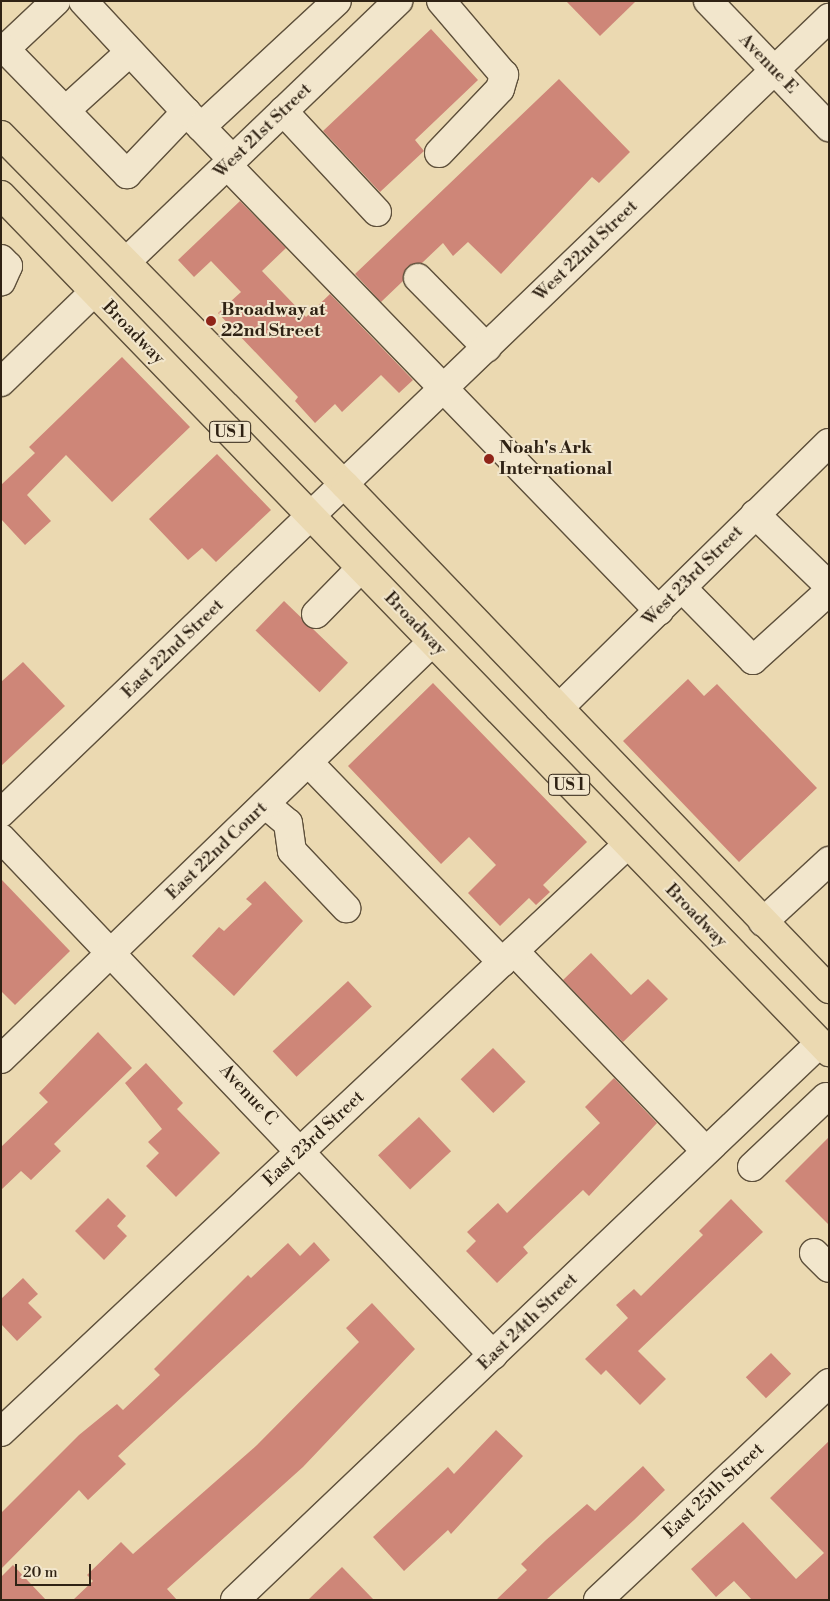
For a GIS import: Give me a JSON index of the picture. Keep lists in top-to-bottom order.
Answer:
{
  "streets": {
    "main road": ["Broadway", "US 1"],
    "street": [
      "Avenue E",
      "West 21st Street",
      "West 22nd Street",
      "West 23rd Street",
      "East 22nd Street",
      "East 22nd Court",
      "Avenue C",
      "East 23rd Street",
      "East 24th Street",
      "East 25th Street"
    ]
  },
  "crossings": [
    ["Avenue E", "West 22nd Street"],
    ["West 21st Street", "US 1"],
    ["West 22nd Street", "US 1"],
    ["West 22nd Street", "East 22nd Street"],
    ["Broadway", "East 22nd Street"],
    ["Broadway", "East 22nd Court"],
    ["Broadway", "East 23rd Street"],
    ["Broadway", "East 24th Street"],
    ["US 1", "West 23rd Street"],
    ["US 1", "East 22nd Street"],
    ["East 22nd Court", "Avenue C"],
    ["Avenue C", "East 23rd Street"],
    ["Avenue C", "East 24th Street"]
  ],
  "places": ["Broadway at 22nd Street", "Noah's Ark International"],
  "scale_bar": "20 m"
}
